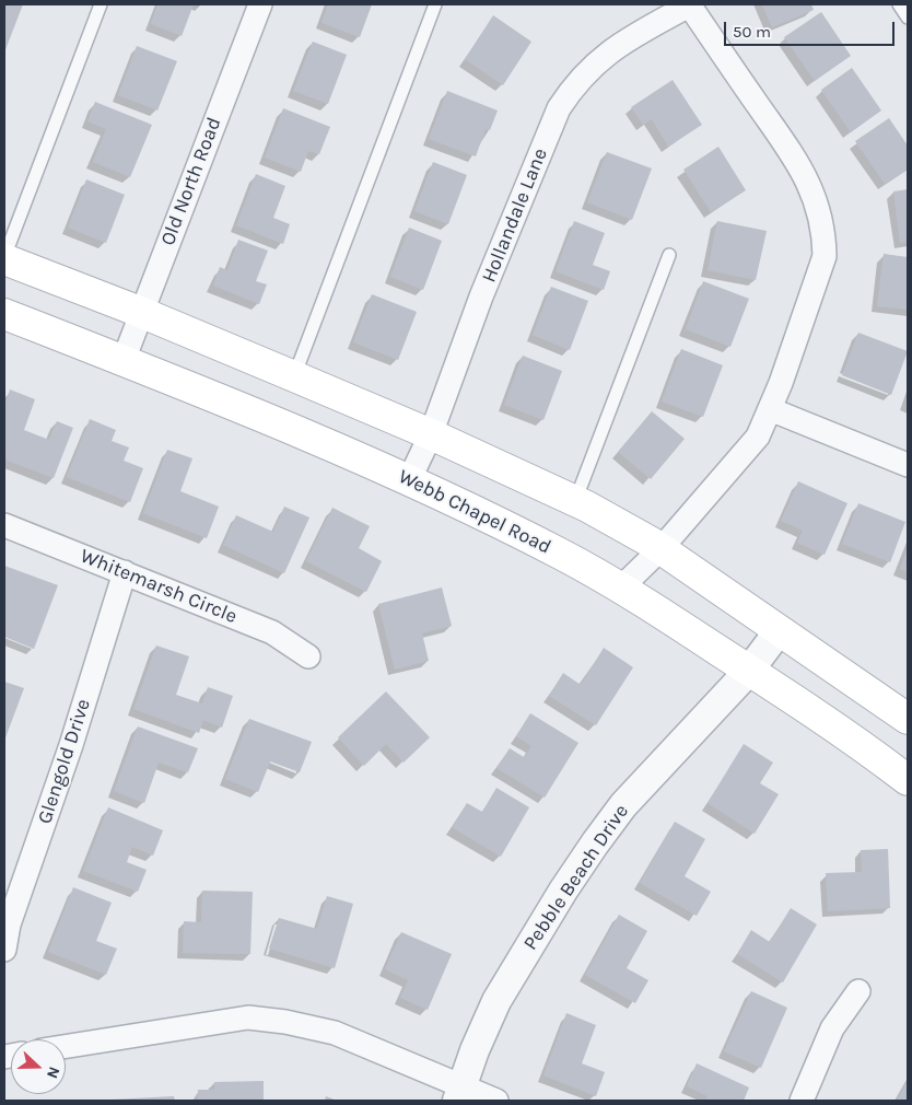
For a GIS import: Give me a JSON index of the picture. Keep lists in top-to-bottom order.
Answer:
{
  "streets": {
    "main road": ["Webb Chapel Road"],
    "street": [
      "Old North Road",
      "Hollandale Lane",
      "Whitemarsh Circle",
      "Glengold Drive",
      "Pebble Beach Drive"
    ]
  },
  "crossings": [
    ["Old North Road", "Webb Chapel Road"],
    ["Hollandale Lane", "Webb Chapel Road"],
    ["Webb Chapel Road", "Pebble Beach Drive"],
    ["Whitemarsh Circle", "Glengold Drive"]
  ],
  "scale_bar": "50 m",
  "north": "right"
}
